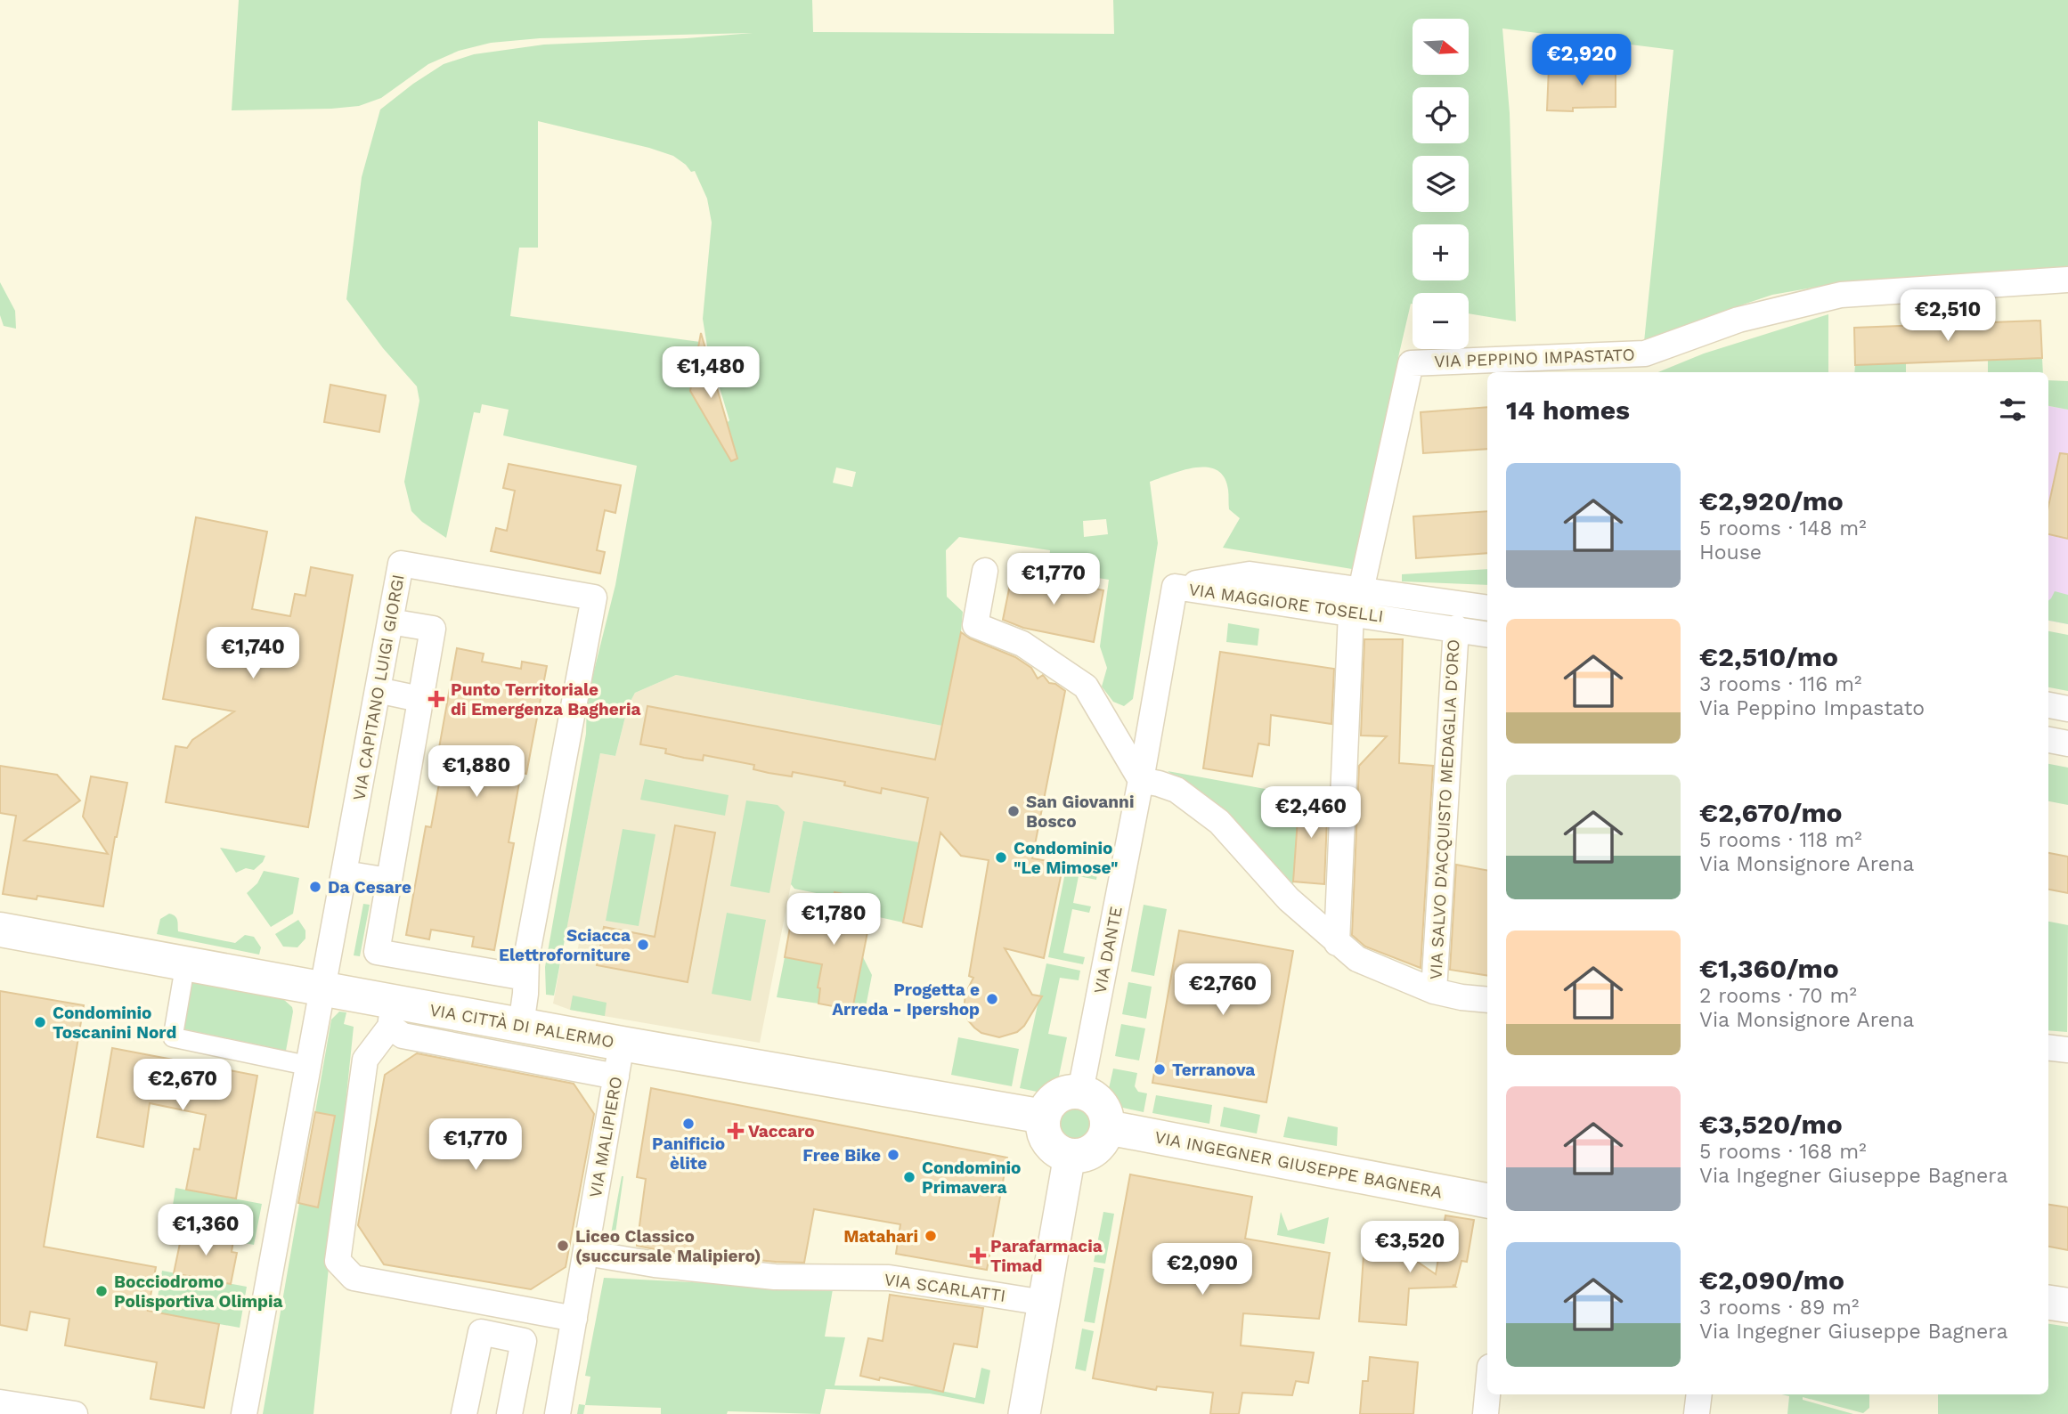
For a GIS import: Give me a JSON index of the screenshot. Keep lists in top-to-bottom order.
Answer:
{
  "streets": {
    "main road": ["VIA CITTÀ DI PALERMO", "VIA INGEGNER GIUSEPPE BAGNERA"],
    "street": [
      "VIA PEPPINO IMPASTATO",
      "VIA MAGGIORE TOSELLI",
      "VIA CAPITANO LUIGI GIORGI",
      "VIA SALVO D'ACQUISTO MEDAGLIA D'ORO",
      "VIA DANTE",
      "VIA MALIPIERO",
      "VIA SCARLATTI"
    ]
  },
  "crossings": [
    ["VIA PEPPINO IMPASTATO", "VIA MAGGIORE TOSELLI"],
    ["VIA MAGGIORE TOSELLI", "VIA SALVO D'ACQUISTO MEDAGLIA D'ORO"],
    ["VIA MAGGIORE TOSELLI", "VIA DANTE"],
    ["VIA CAPITANO LUIGI GIORGI", "VIA CITTÀ DI PALERMO"],
    ["VIA DANTE", "VIA CITTÀ DI PALERMO"],
    ["VIA DANTE", "VIA INGEGNER GIUSEPPE BAGNERA"],
    ["VIA CITTÀ DI PALERMO", "VIA MALIPIERO"],
    ["VIA CITTÀ DI PALERMO", "VIA INGEGNER GIUSEPPE BAGNERA"],
    ["VIA MALIPIERO", "VIA SCARLATTI"]
  ],
  "places": {
    "health": ["Punto Territoriale di Emergenza Bagheria", "Vaccaro", "Parafarmacia Timad"],
    "other": [
      "San Giovanni Bosco",
      "Condominio \"Le Mimose\"",
      "Da Cesare",
      "Sciacca Elettroforniture",
      "Progetta e Arreda - Ipershop",
      "Condominio Toscanini Nord",
      "Terranova",
      "Panificio èlite",
      "Free Bike",
      "Condominio Primavera",
      "Matahari",
      "Liceo Classico (succursale Malipiero)",
      "Bocciodromo Polisportiva Olimpia"
    ]
  },
  "north": "right",
  "page": {
    "map_buttons": ["+", "−"],
    "price": [
      "€2,920",
      "€2,510",
      "€1,480",
      "€1,770",
      "€1,740",
      "€1,880",
      "€2,460",
      "€1,780",
      "€2,760",
      "€2,670",
      "€1,770",
      "€1,360",
      "€3,520",
      "€2,090"
    ],
    "heading": "14 homes",
    "list": [
      {
        "name": "€2,920/mo",
        "note": "5 rooms · 148 m² · House"
      },
      {
        "name": "€2,510/mo",
        "note": "3 rooms · 116 m² · Via Peppino Impastato"
      },
      {
        "name": "€2,670/mo",
        "note": "5 rooms · 118 m² · Via Monsignore Arena"
      },
      {
        "name": "€1,360/mo",
        "note": "2 rooms · 70 m² · Via Monsignore Arena"
      },
      {
        "name": "€3,520/mo",
        "note": "5 rooms · 168 m² · Via Ingegner Giuseppe Bagnera"
      },
      {
        "name": "€2,090/mo",
        "note": "3 rooms · 89 m² · Via Ingegner Giuseppe Bagnera"
      }
    ]
  }
}
